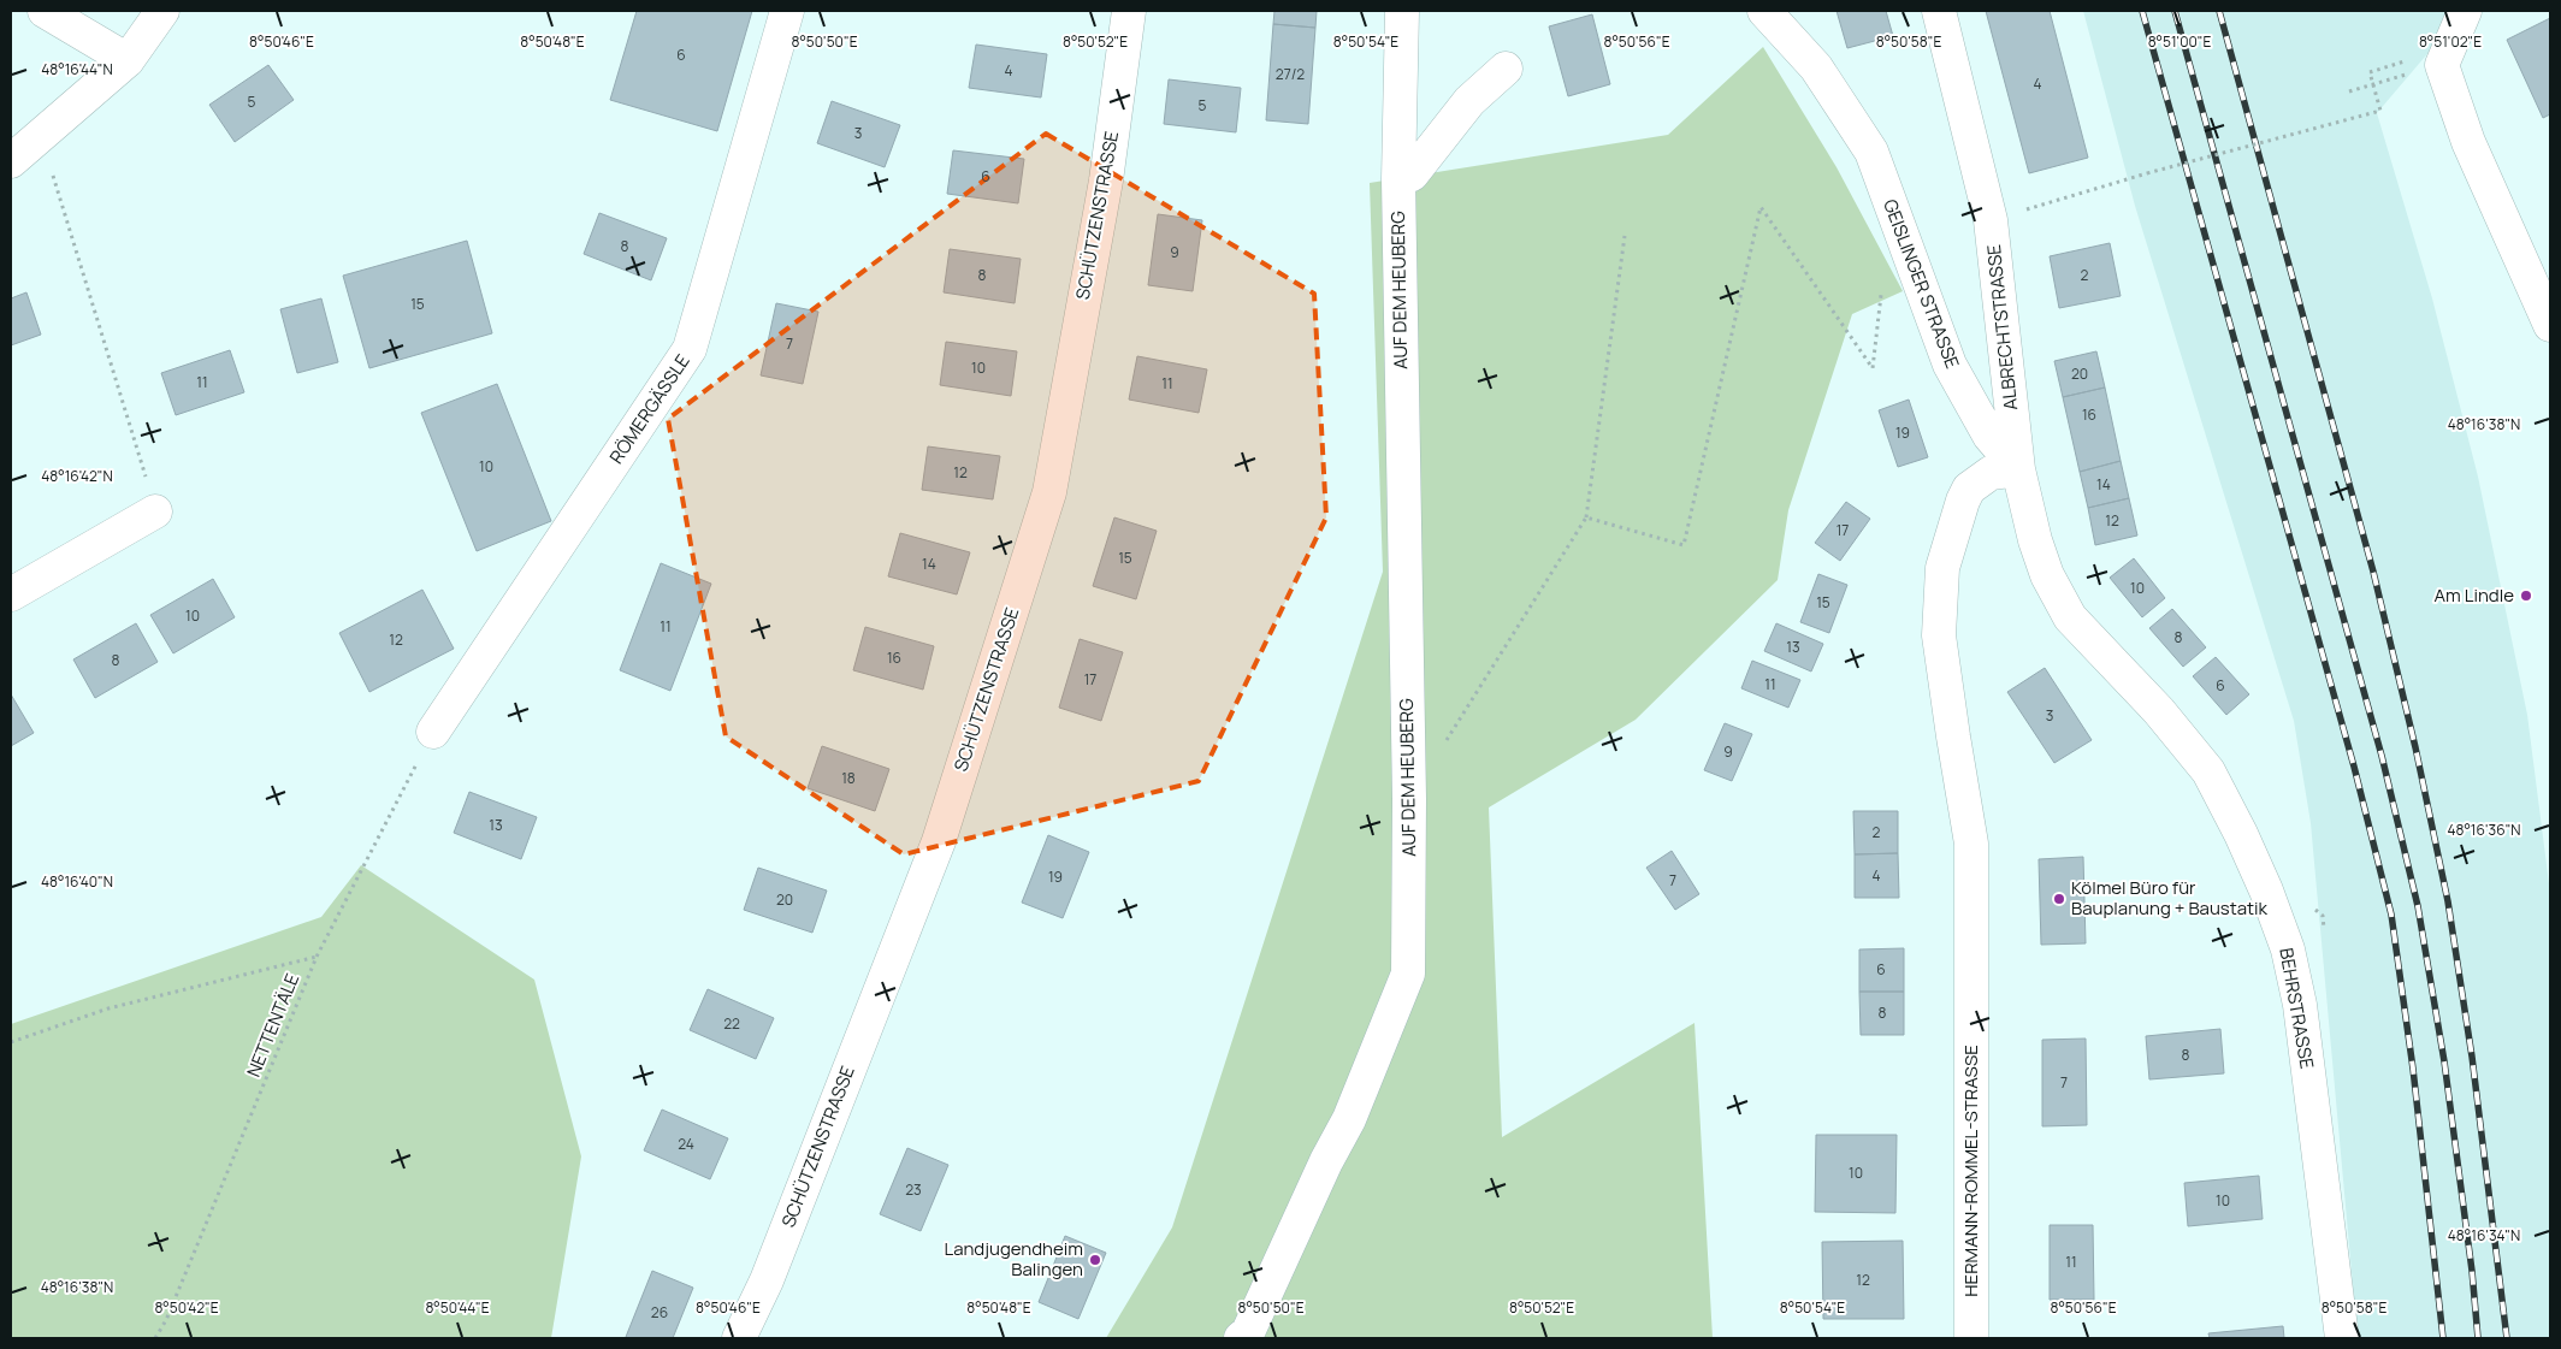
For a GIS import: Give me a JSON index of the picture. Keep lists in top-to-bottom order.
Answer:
{
  "streets": {
    "street": [
      "SCHÜTZENSTRASSE",
      "GEISLINGER STRASSE",
      "AUF DEM HEUBERG",
      "ALBRECHTSTRASSE",
      "RÖMERGÄSSLE",
      "BEHRSTRASSE",
      "HERMANN-ROMMEL-STRASSE"
    ],
    "path": ["NETTENTÄLE"]
  },
  "crossings": [
    ["GEISLINGER STRASSE", "ALBRECHTSTRASSE"],
    ["GEISLINGER STRASSE", "BEHRSTRASSE"],
    ["GEISLINGER STRASSE", "HERMANN-ROMMEL-STRASSE"],
    ["ALBRECHTSTRASSE", "HERMANN-ROMMEL-STRASSE"],
    ["RÖMERGÄSSLE", "NETTENTÄLE"]
  ],
  "places": ["Am Lindle", "Kölmel Büro für Bauplanung + Baustatik", "Landjugendheim Balingen"],
  "house_numbers": [
    "6",
    "4",
    "27/2",
    "4",
    "5",
    "5",
    "3",
    "6",
    "8",
    "9",
    "8",
    "2",
    "15",
    "7",
    "10",
    "20",
    "11",
    "11",
    "16",
    "19",
    "10",
    "12",
    "14",
    "12",
    "17",
    "15",
    "14",
    "10",
    "15",
    "10",
    "11",
    "8",
    "12",
    "13",
    "16",
    "8",
    "17",
    "11",
    "6",
    "3",
    "9",
    "18",
    "13",
    "2",
    "4",
    "19",
    "7",
    "20",
    "6",
    "8",
    "22",
    "8",
    "7",
    "24",
    "10",
    "23",
    "10",
    "11",
    "12",
    "26"
  ],
  "coordinates": [
    "8°50'46\"E",
    "8°50'50\"E",
    "8°50'54\"E",
    "8°50'58\"E",
    "8°50'48\"E",
    "8°50'52\"E",
    "8°50'56\"E",
    "8°51'00\"E",
    "8°51'02\"E",
    "48°16'44\"N",
    "48°16'38\"N",
    "48°16'42\"N",
    "48°16'36\"N",
    "48°16'40\"N",
    "48°16'34\"N",
    "8°50'42\"E",
    "8°50'44\"E"
  ]
}
